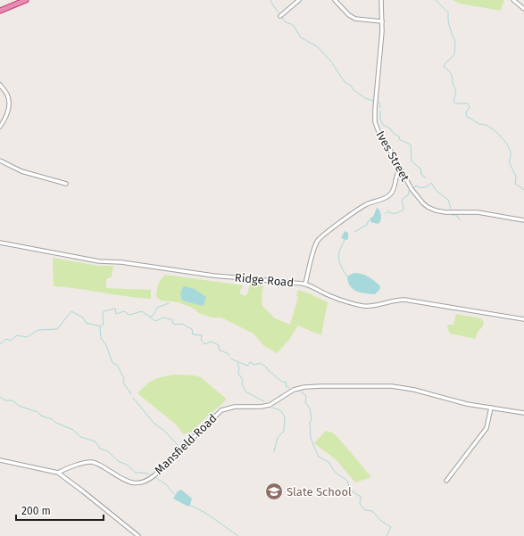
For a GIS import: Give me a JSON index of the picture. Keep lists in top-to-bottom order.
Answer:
{
  "streets": {
    "street": ["Ives Street", "Ridge Road", "Mansfield Road"]
  },
  "places": {
    "school or university": ["Slate School"]
  },
  "scale_bar": "200 m"
}
